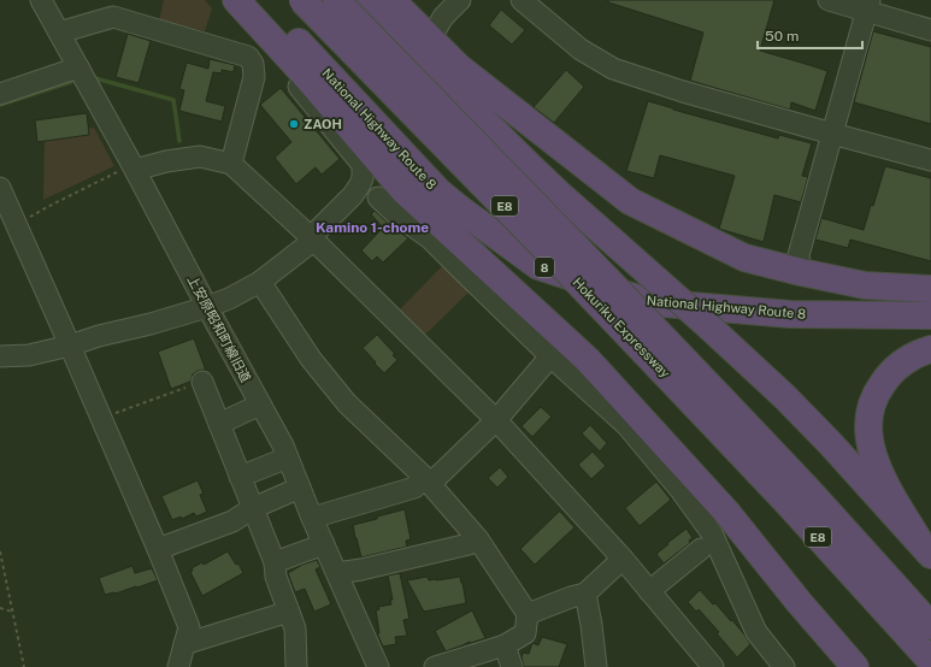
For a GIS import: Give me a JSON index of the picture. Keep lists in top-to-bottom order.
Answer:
{
  "streets": {
    "highway": [
      "National Highway Route 8",
      "E8",
      "8",
      "Hokuriku Expressway"
    ],
    "street": ["上安原昭和町線旧道"]
  },
  "districts": ["Kamino 1-chome"],
  "places": ["ZAOH"],
  "scale_bar": "50 m"
}
